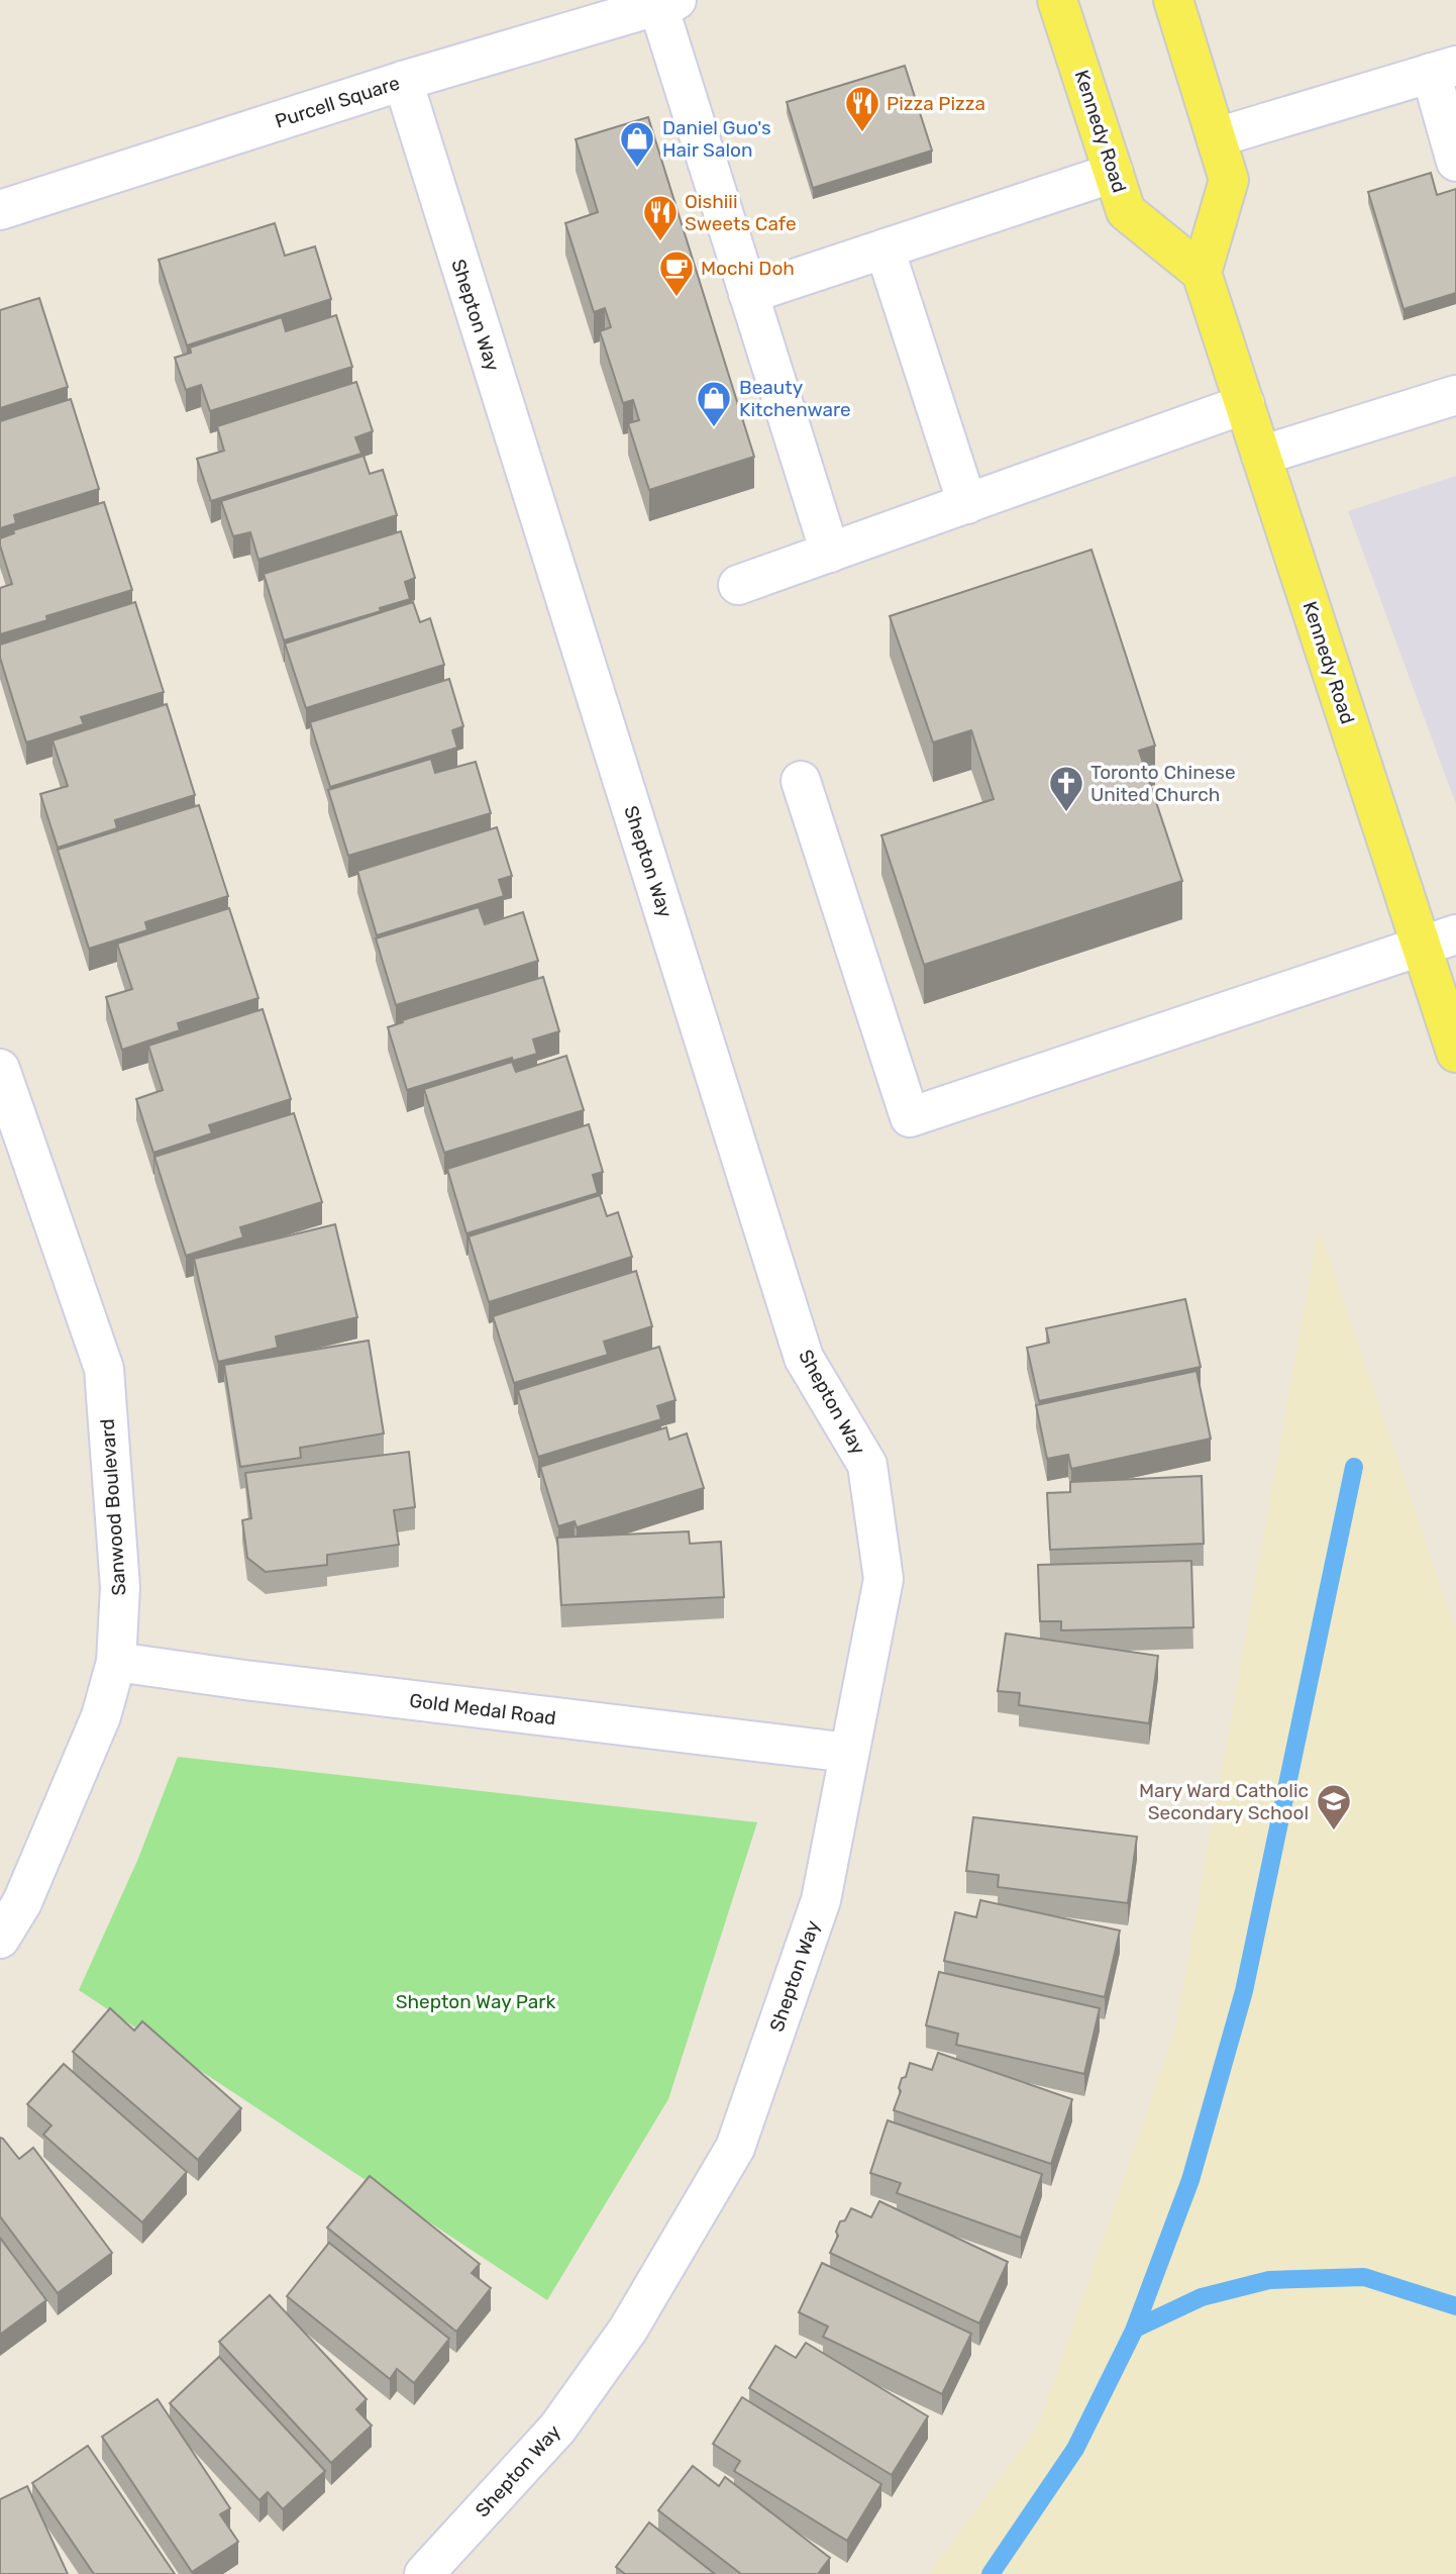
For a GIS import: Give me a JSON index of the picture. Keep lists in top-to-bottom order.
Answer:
{
  "streets": {
    "main road": ["Kennedy Road"],
    "street": [
      "Purcell Square",
      "Shepton Way",
      "Sanwood Boulevard",
      "Gold Medal Road"
    ]
  },
  "crossings": [
    ["Purcell Square", "Shepton Way"],
    ["Shepton Way", "Gold Medal Road"],
    ["Sanwood Boulevard", "Gold Medal Road"]
  ],
  "parks": ["Shepton Way Park"],
  "places": {
    "restaurant": ["Pizza Pizza", "Oishiii Sweets Cafe"],
    "shop": ["Daniel Guo's Hair Salon", "Beauty Kitchenware"],
    "cafe": ["Mochi Doh"],
    "church": ["Toronto Chinese United Church"],
    "school or university": ["Mary Ward Catholic Secondary School"]
  }
}
